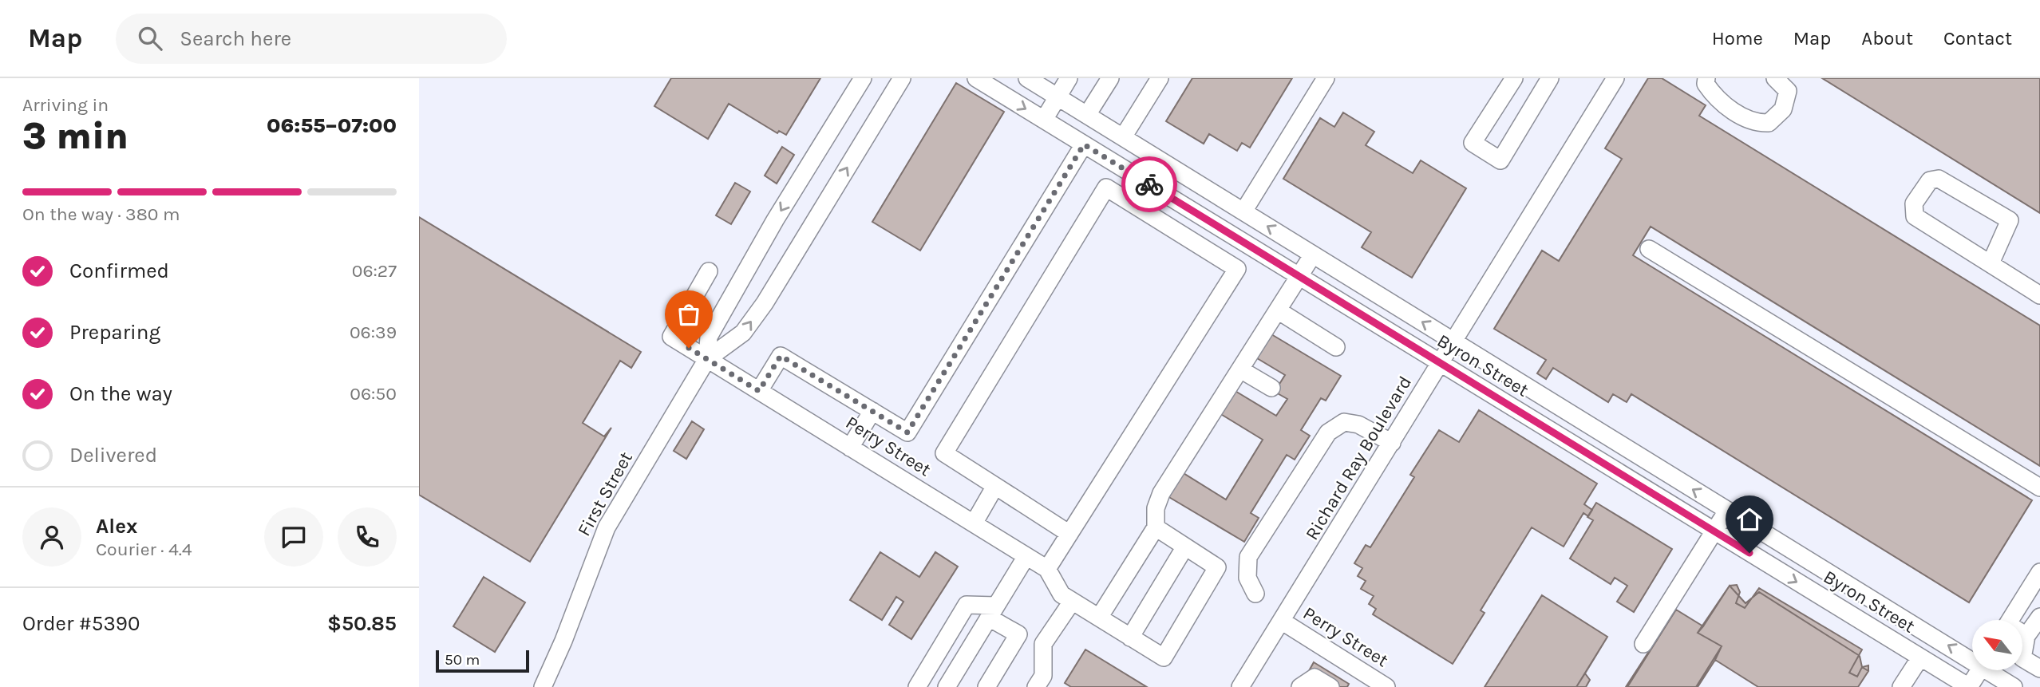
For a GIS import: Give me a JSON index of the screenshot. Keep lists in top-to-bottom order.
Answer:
{
  "streets": {
    "street": [
      "Byron Street",
      "Perry Street",
      "Richard Ray Boulevard",
      "First Street"
    ]
  },
  "crossings": [
    ["Byron Street", "Richard Ray Boulevard"],
    ["Perry Street", "Richard Ray Boulevard"],
    ["Perry Street", "First Street"]
  ],
  "scale_bar": "50 m",
  "north": "top left",
  "page": {
    "header": "Map",
    "search": "Search here",
    "nav": [
      "Home",
      "Map",
      "About",
      "Contact"
    ],
    "heading": ["3 min", "Arriving in", "06:55–07:00"],
    "panel": [
      "Alex",
      "Courier · 4.4",
      "Order #5390",
      "$50.85"
    ],
    "bar": "On the way · 380 m",
    "list": [
      ["Confirmed", "06:27"],
      ["Preparing", "06:39"],
      ["On the way", "06:50"],
      "Delivered"
    ],
    "scale": "50 m"
  }
}
